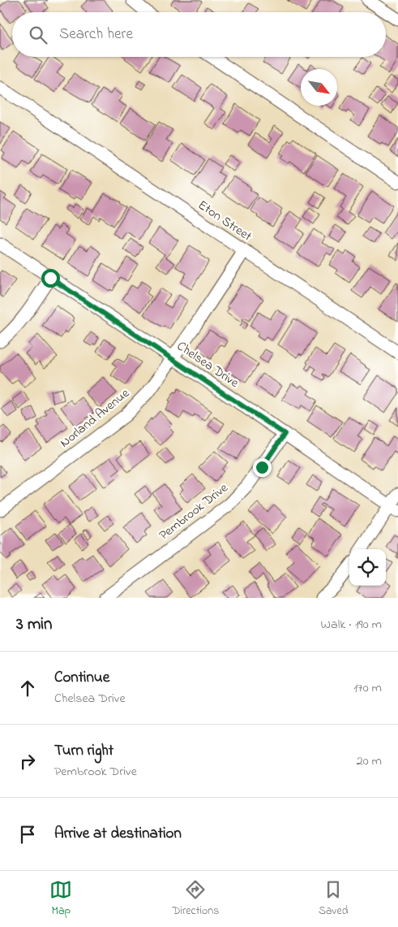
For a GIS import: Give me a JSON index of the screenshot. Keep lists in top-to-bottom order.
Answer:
{
  "streets": {
    "street": [
      "Eton Street",
      "Chelsea Drive",
      "Norland Avenue",
      "Pembrook Drive"
    ]
  },
  "crossings": [
    ["Eton Street", "Norland Avenue"],
    ["Chelsea Drive", "Norland Avenue"],
    ["Chelsea Drive", "Pembrook Drive"]
  ],
  "north": "bottom right",
  "page": {
    "search": "Search here",
    "heading": ["3 min", "Walk · 190 m"],
    "list": [
      ["Continue", "Chelsea Drive", "170 m"],
      ["Turn right", "Pembrook Drive", "20 m"],
      "Arrive at destination"
    ],
    "nav": ["Map", "Directions", "Saved"]
  }
}
